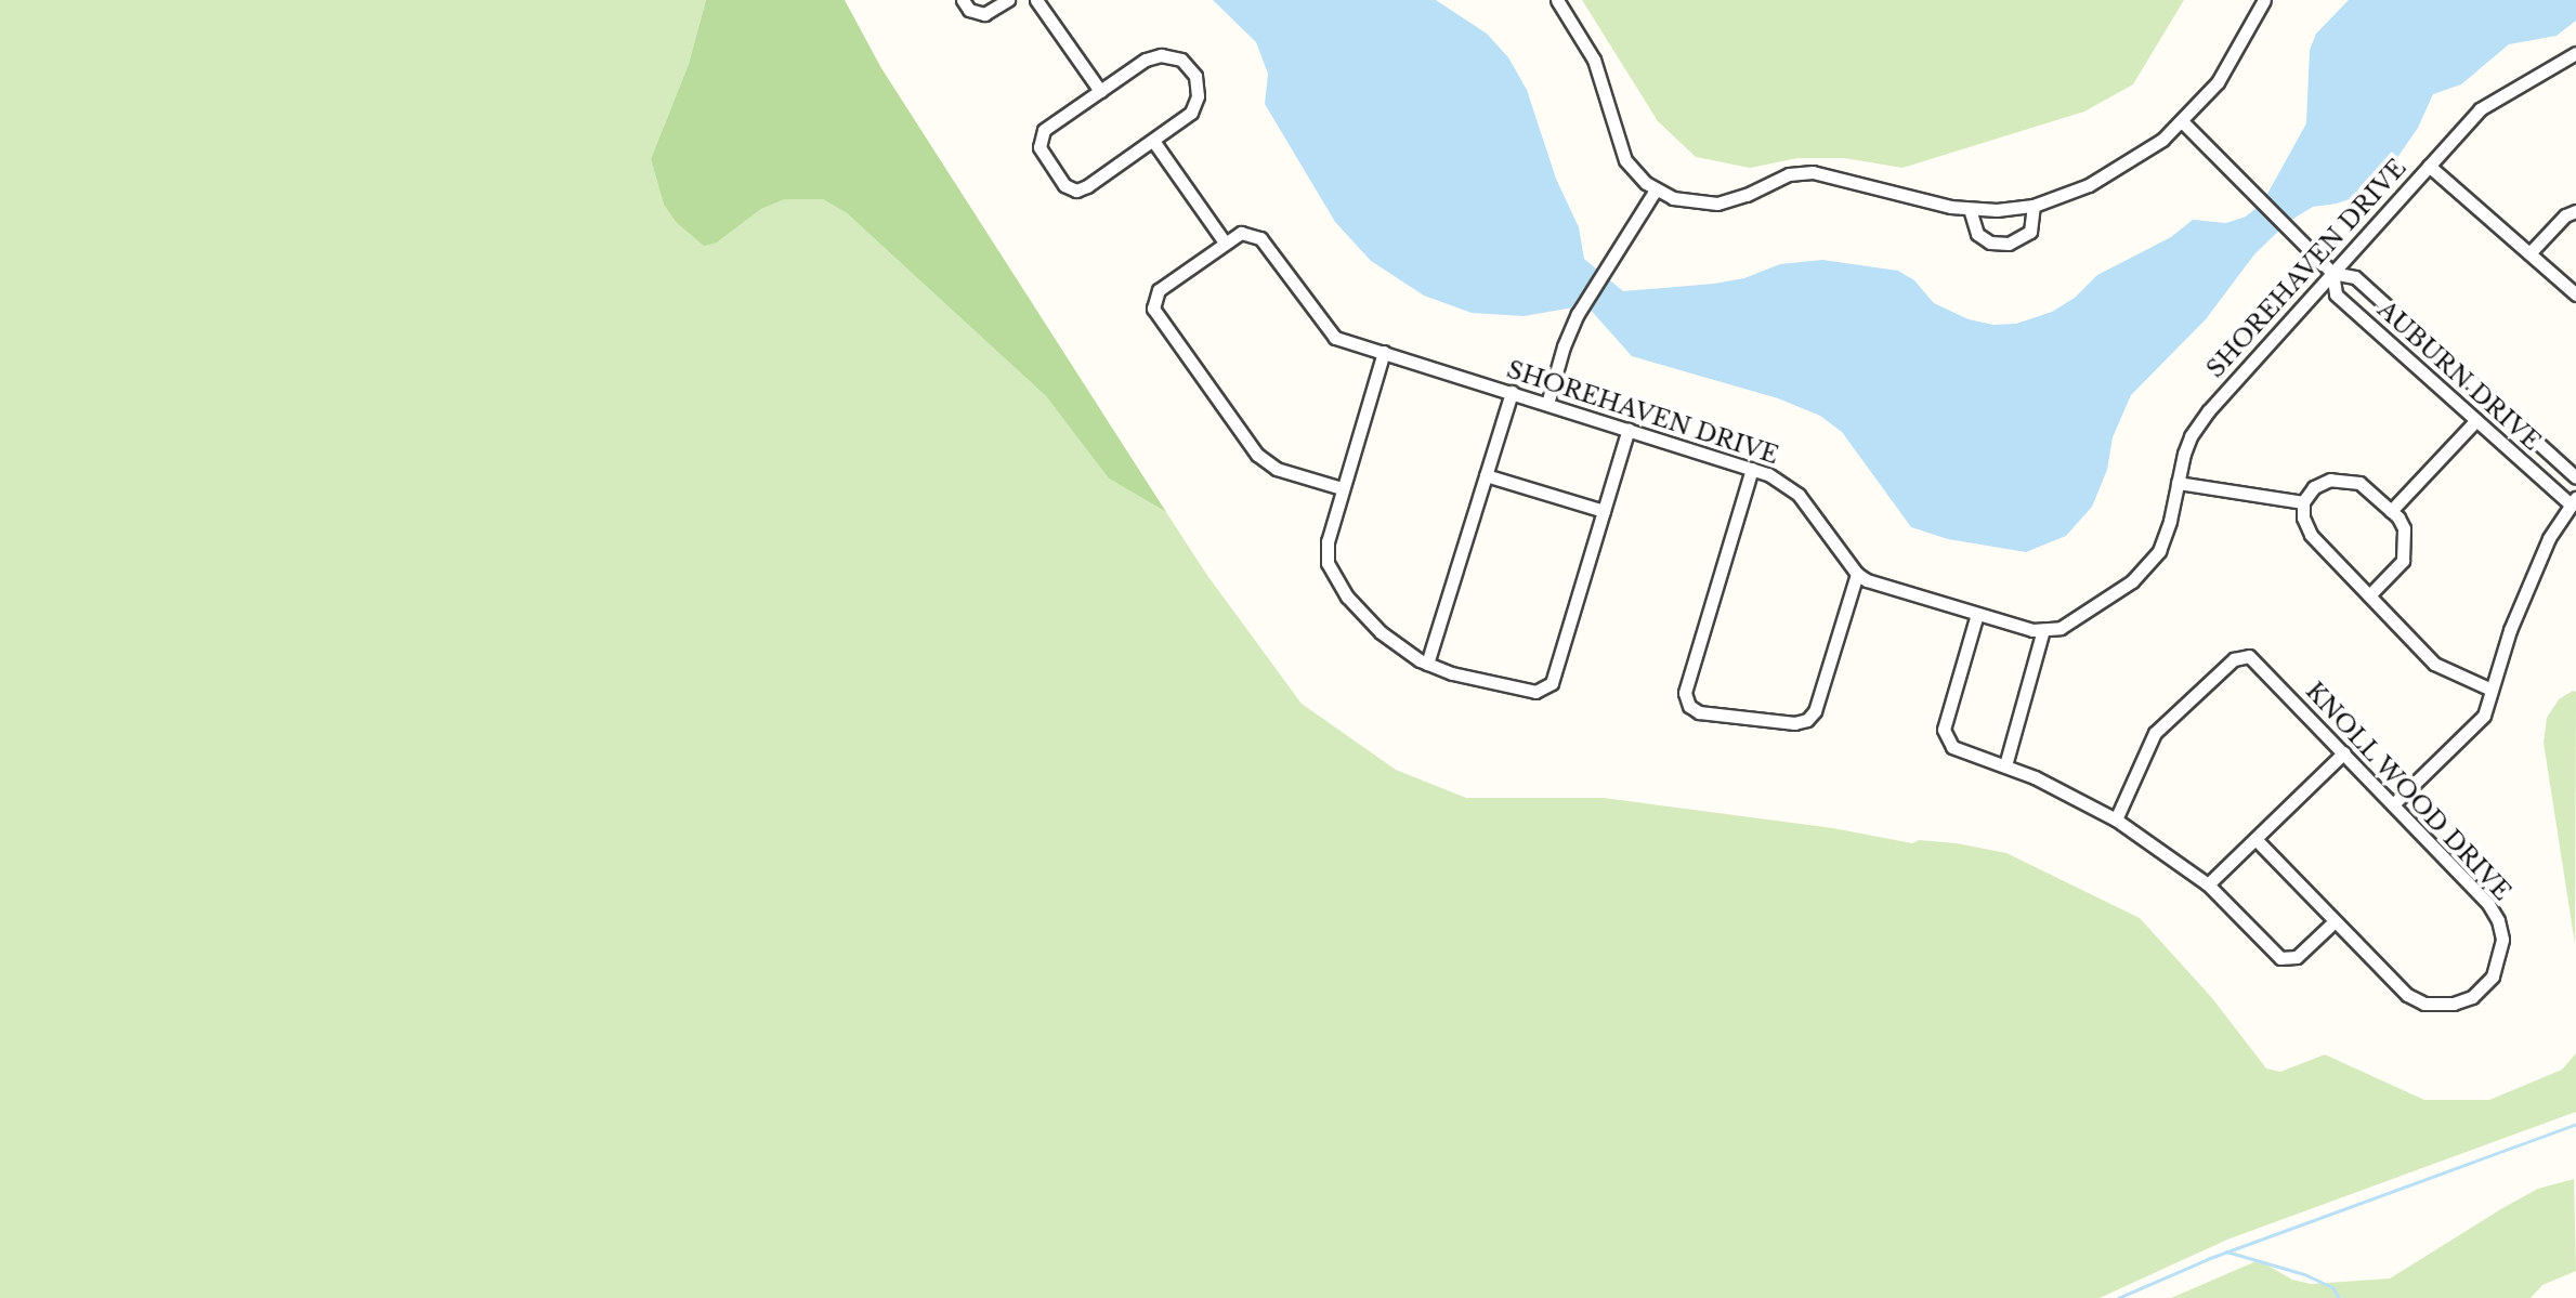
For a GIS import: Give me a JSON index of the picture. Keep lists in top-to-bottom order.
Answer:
{
  "streets": {
    "street": ["SHOREHAVEN DRIVE", "AUBURN DRIVE", "KNOLL WOOD DRIVE"]
  },
  "crossings": [
    ["SHOREHAVEN DRIVE", "AUBURN DRIVE"]
  ]
}
